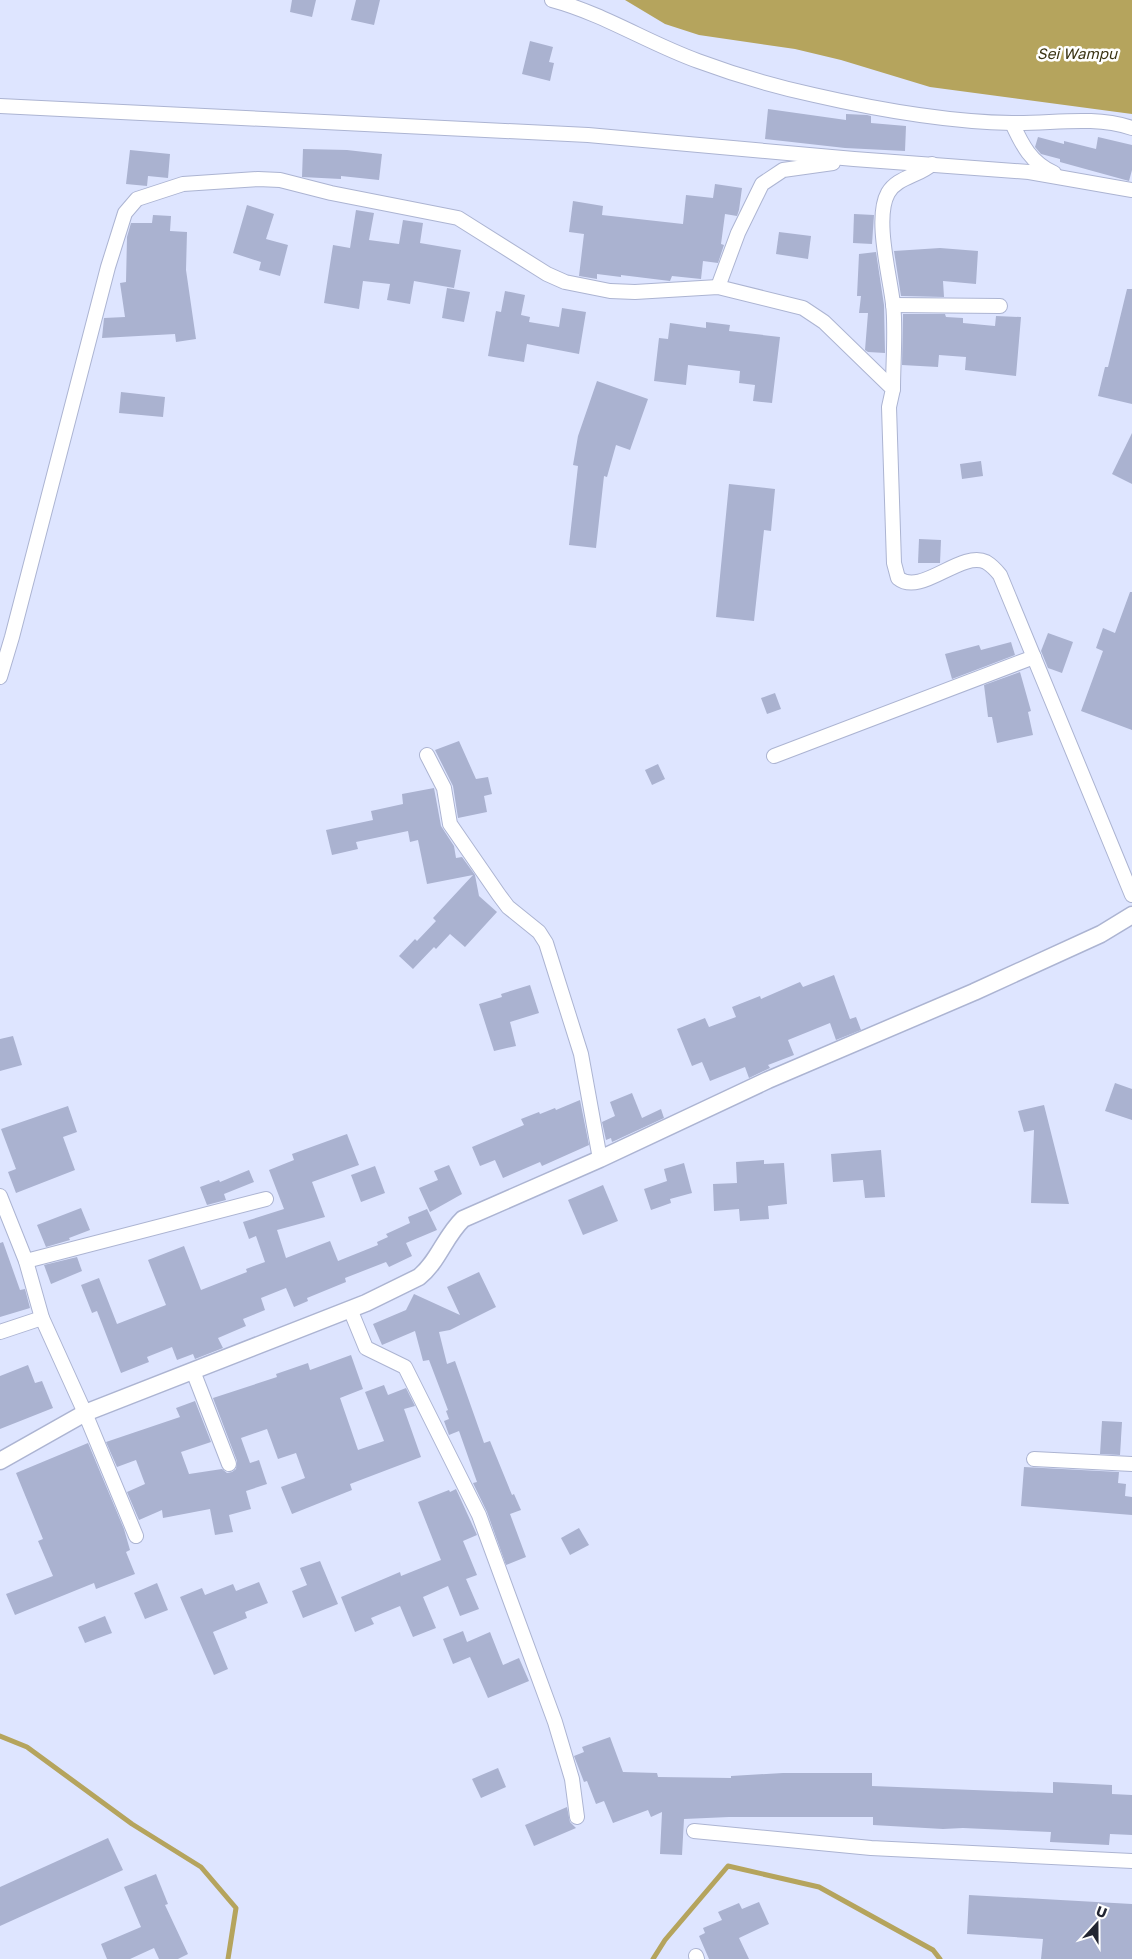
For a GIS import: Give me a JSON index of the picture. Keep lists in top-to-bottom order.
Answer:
{
  "water": ["Sei Wampu"],
  "north": "top"
}
